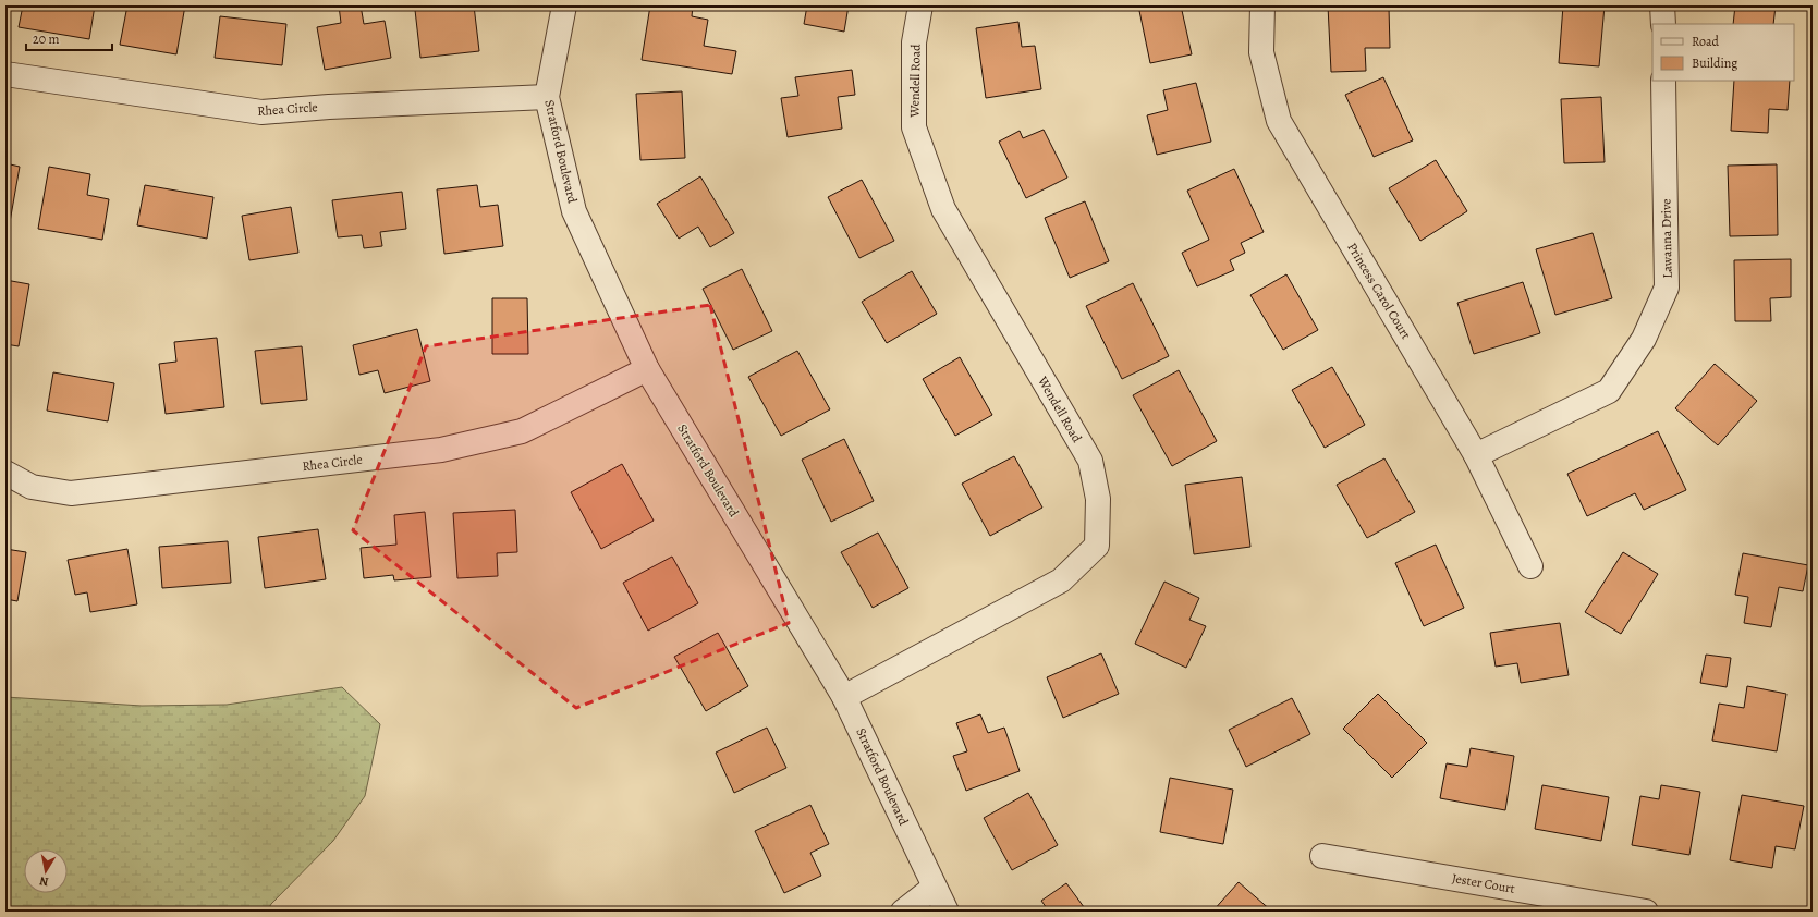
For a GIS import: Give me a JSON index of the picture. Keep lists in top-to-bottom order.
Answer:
{
  "streets": {
    "street": [
      "Wendell Road",
      "Rhea Circle",
      "Stratford Boulevard",
      "Lawanna Drive",
      "Princess Carol Court",
      "Jester Court"
    ]
  },
  "crossings": [
    ["Wendell Road", "Stratford Boulevard"],
    ["Rhea Circle", "Stratford Boulevard"],
    ["Lawanna Drive", "Princess Carol Court"]
  ],
  "legend": ["Road", "Building"],
  "scale_bar": "20 m",
  "north": "bottom"
}
